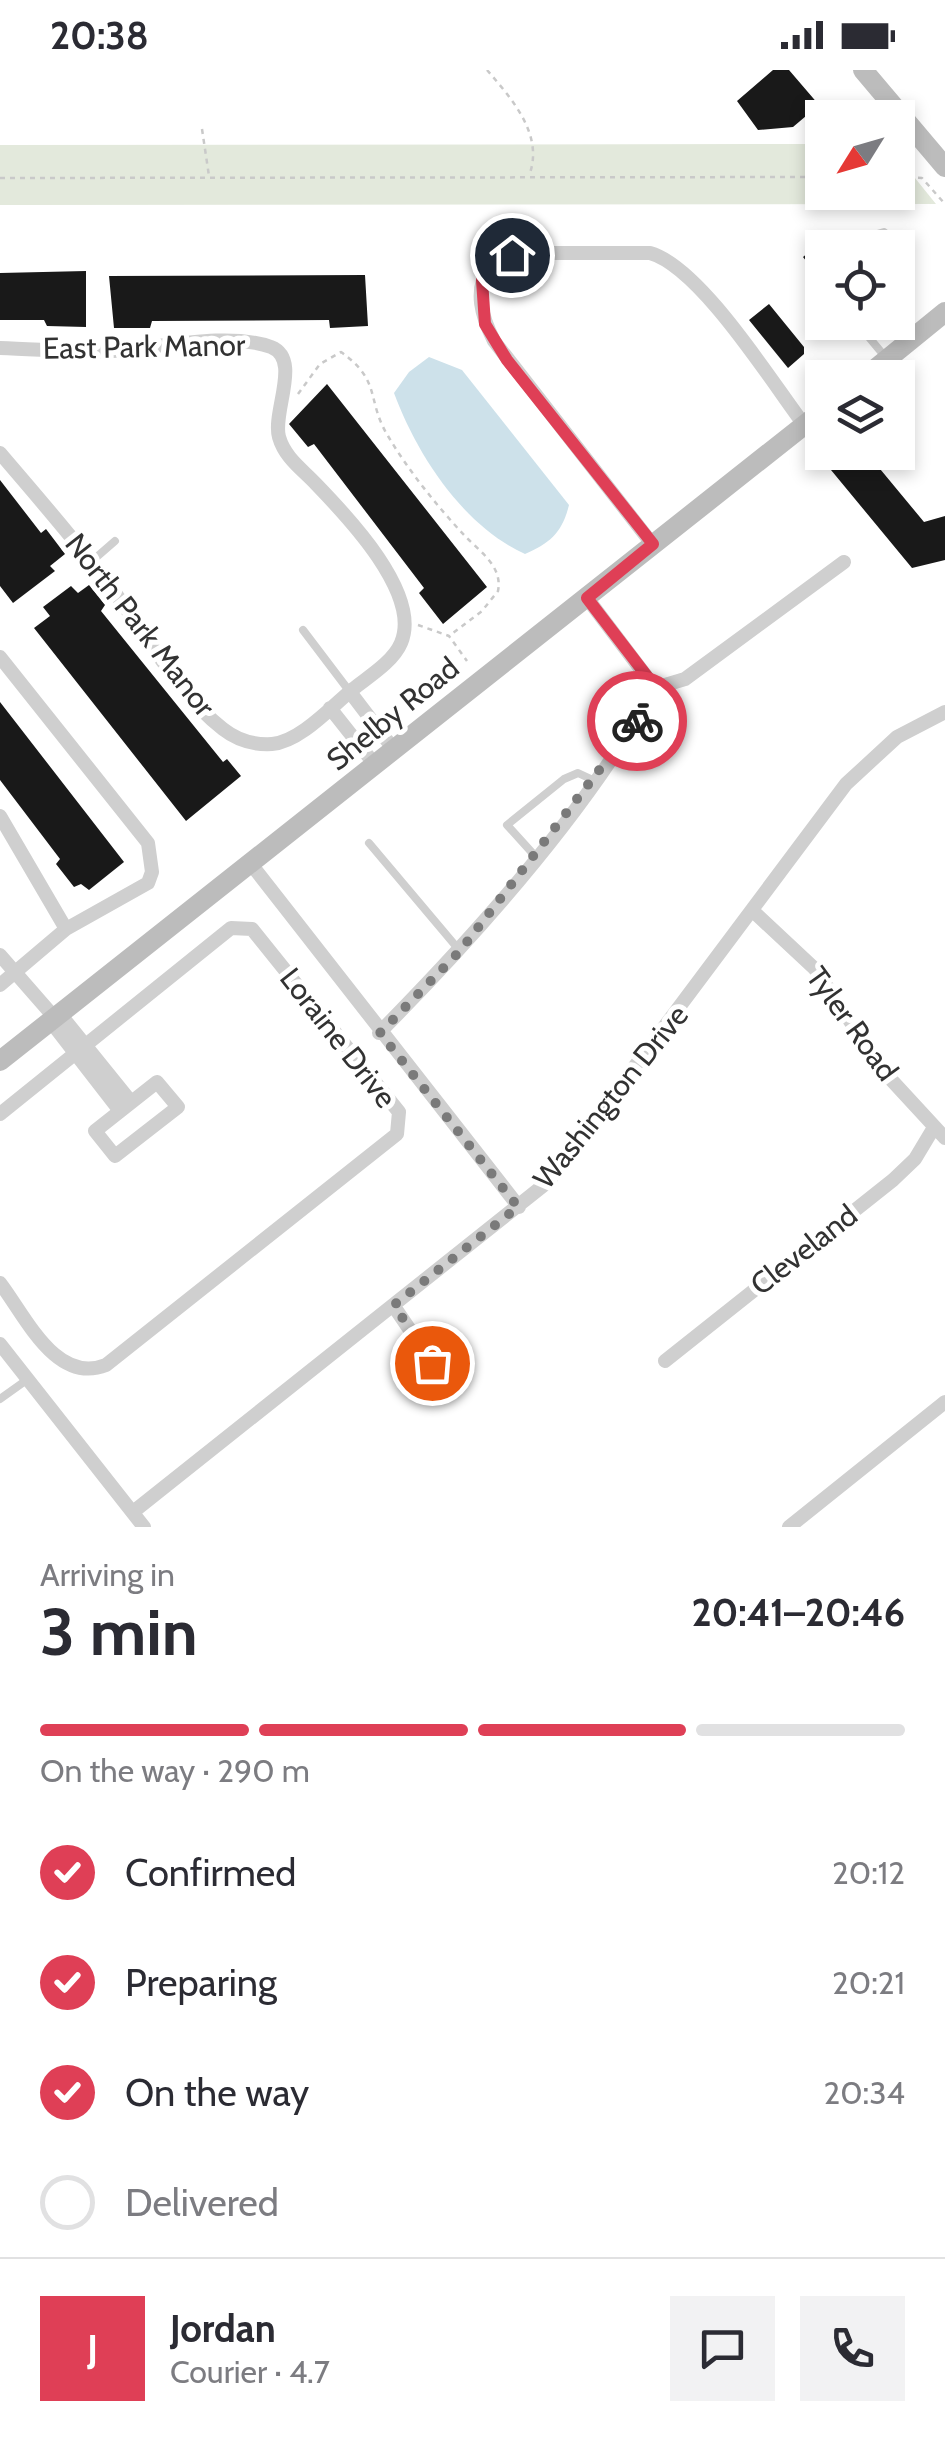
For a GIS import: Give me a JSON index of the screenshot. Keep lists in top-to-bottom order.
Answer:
{
  "streets": {
    "street": [
      "East Park Manor",
      "North Park Manor",
      "Shelby Road",
      "Tyler Road",
      "Loraine Drive",
      "Washington Drive",
      "Cleveland"
    ]
  },
  "crossings": [
    ["Tyler Road", "Washington Drive"],
    ["Tyler Road", "Cleveland"]
  ],
  "north": "bottom left",
  "page": {
    "status": "20:38",
    "heading": ["3 min", "Arriving in", "20:41–20:46"],
    "panel": ["Jordan", "Courier · 4.7"],
    "bar": "On the way · 290 m",
    "list": [
      ["Confirmed", "20:12"],
      ["Preparing", "20:21"],
      ["On the way", "20:34"],
      "Delivered"
    ],
    "round": "J"
  }
}
